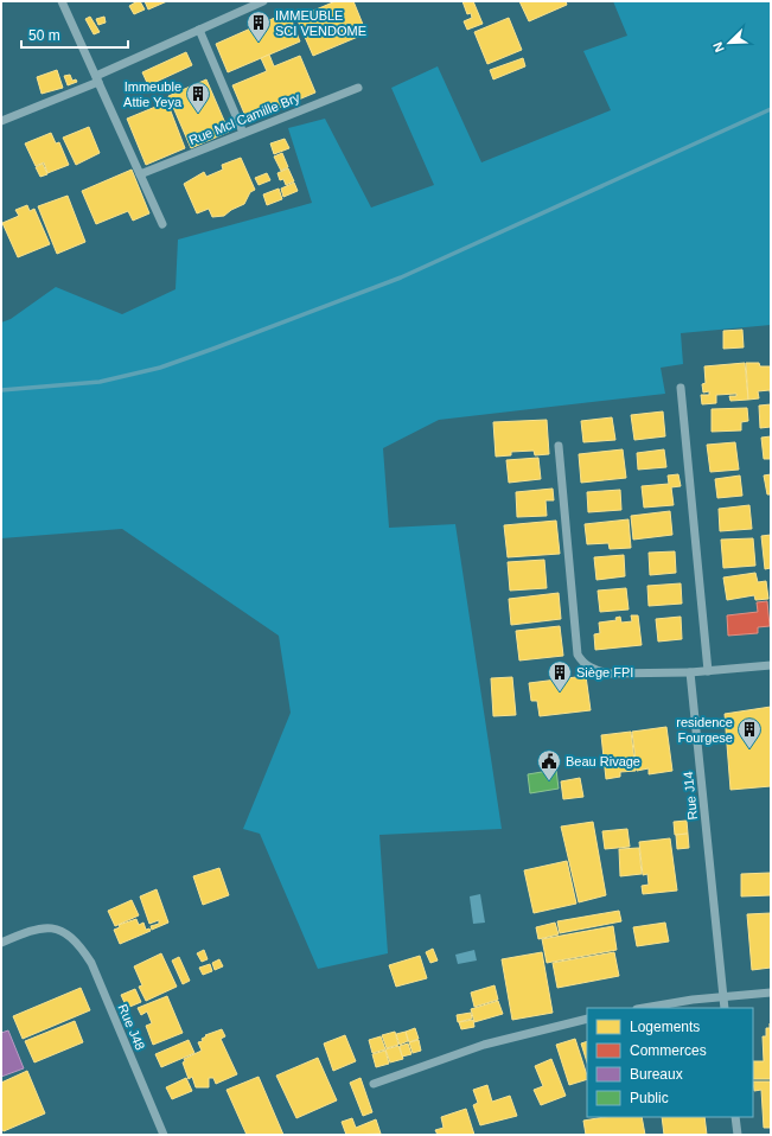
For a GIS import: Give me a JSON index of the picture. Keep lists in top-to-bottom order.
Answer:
{
  "streets": {
    "street": ["Rue Mcl Camille Bry", "Rue J14", "Rue J48"]
  },
  "places": {
    "building": [
      "IMMEUBLE SCI VENDOME",
      "Immeuble Attie Yeya",
      "Siège FPI",
      "residence Fourgese"
    ],
    "public building": ["Beau Rivage"]
  },
  "legend": [
    "Logements",
    "Commerces",
    "Bureaux",
    "Public"
  ],
  "scale_bar": "50 m",
  "north": "bottom left"
}
